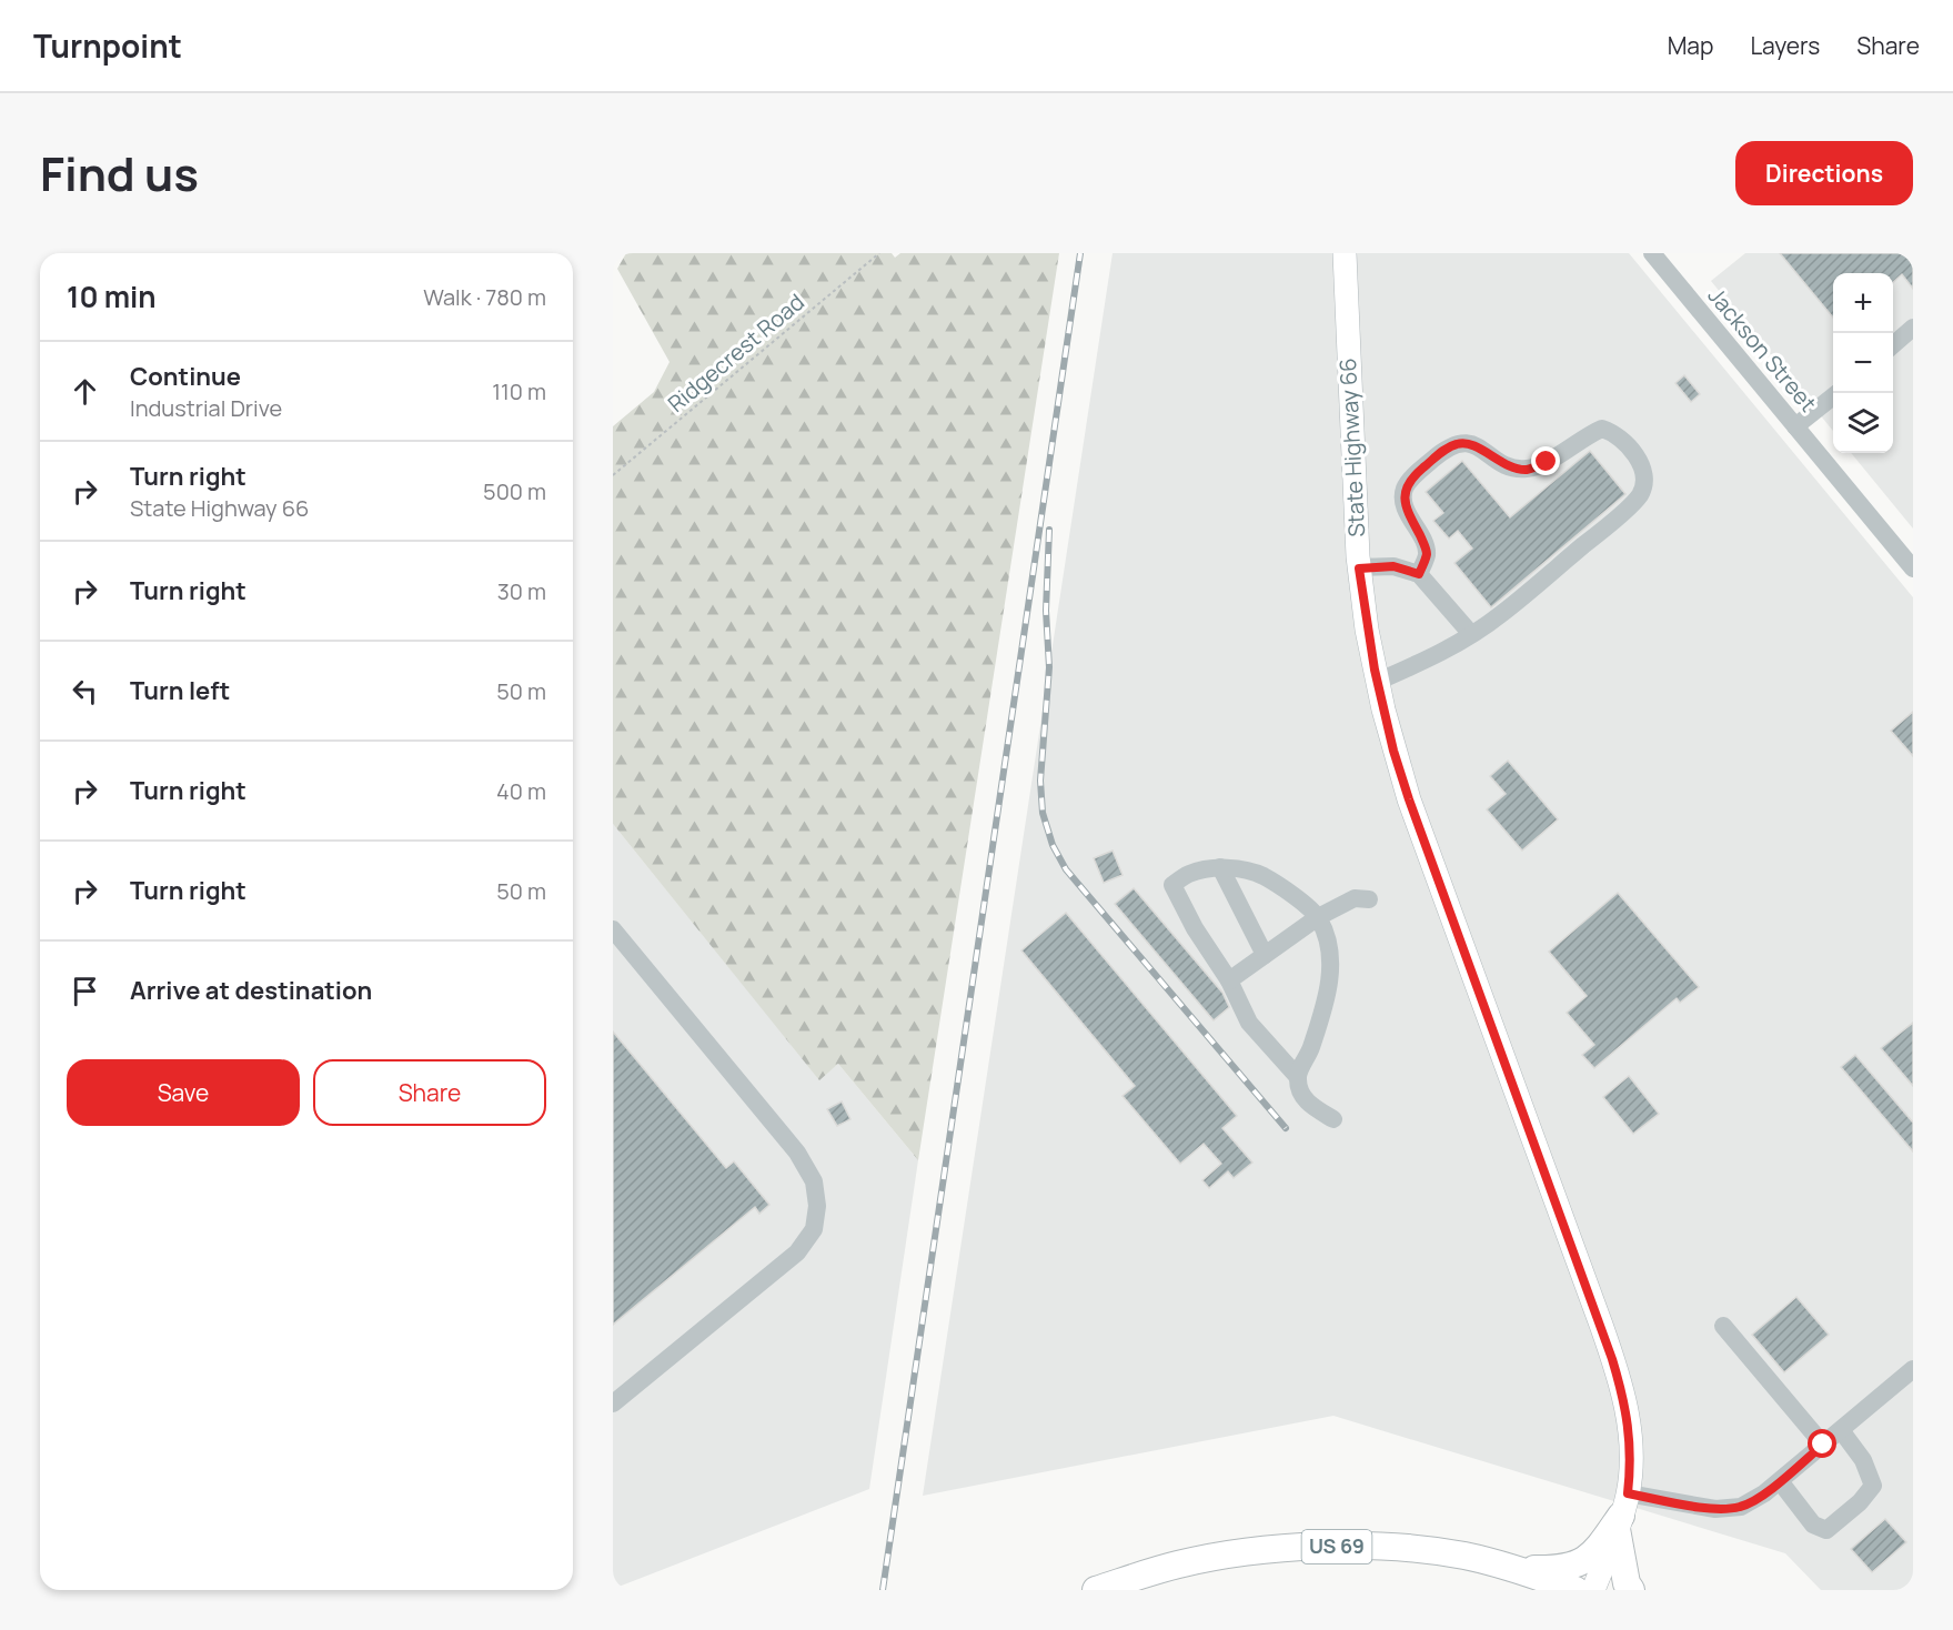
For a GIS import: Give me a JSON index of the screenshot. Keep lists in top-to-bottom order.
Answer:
{
  "streets": {
    "highway": ["US 69"],
    "main road": ["State Highway 66"],
    "street": ["Jackson Street"],
    "path": ["Ridgecrest Road"]
  },
  "page": {
    "header": "Turnpoint",
    "nav": ["Map", "Layers", "Share"],
    "title": "Find us",
    "buttons": [
      "Directions",
      ["Save", "Share"]
    ],
    "heading": ["10 min", "Walk · 780 m"],
    "map_buttons": ["+", "−"],
    "list": [
      ["Continue", "Industrial Drive", "110 m"],
      ["Turn right", "State Highway 66", "500 m"],
      ["Turn right", "30 m"],
      ["Turn left", "50 m"],
      ["Turn right", "40 m"],
      ["Turn right", "50 m"],
      "Arrive at destination"
    ]
  }
}
